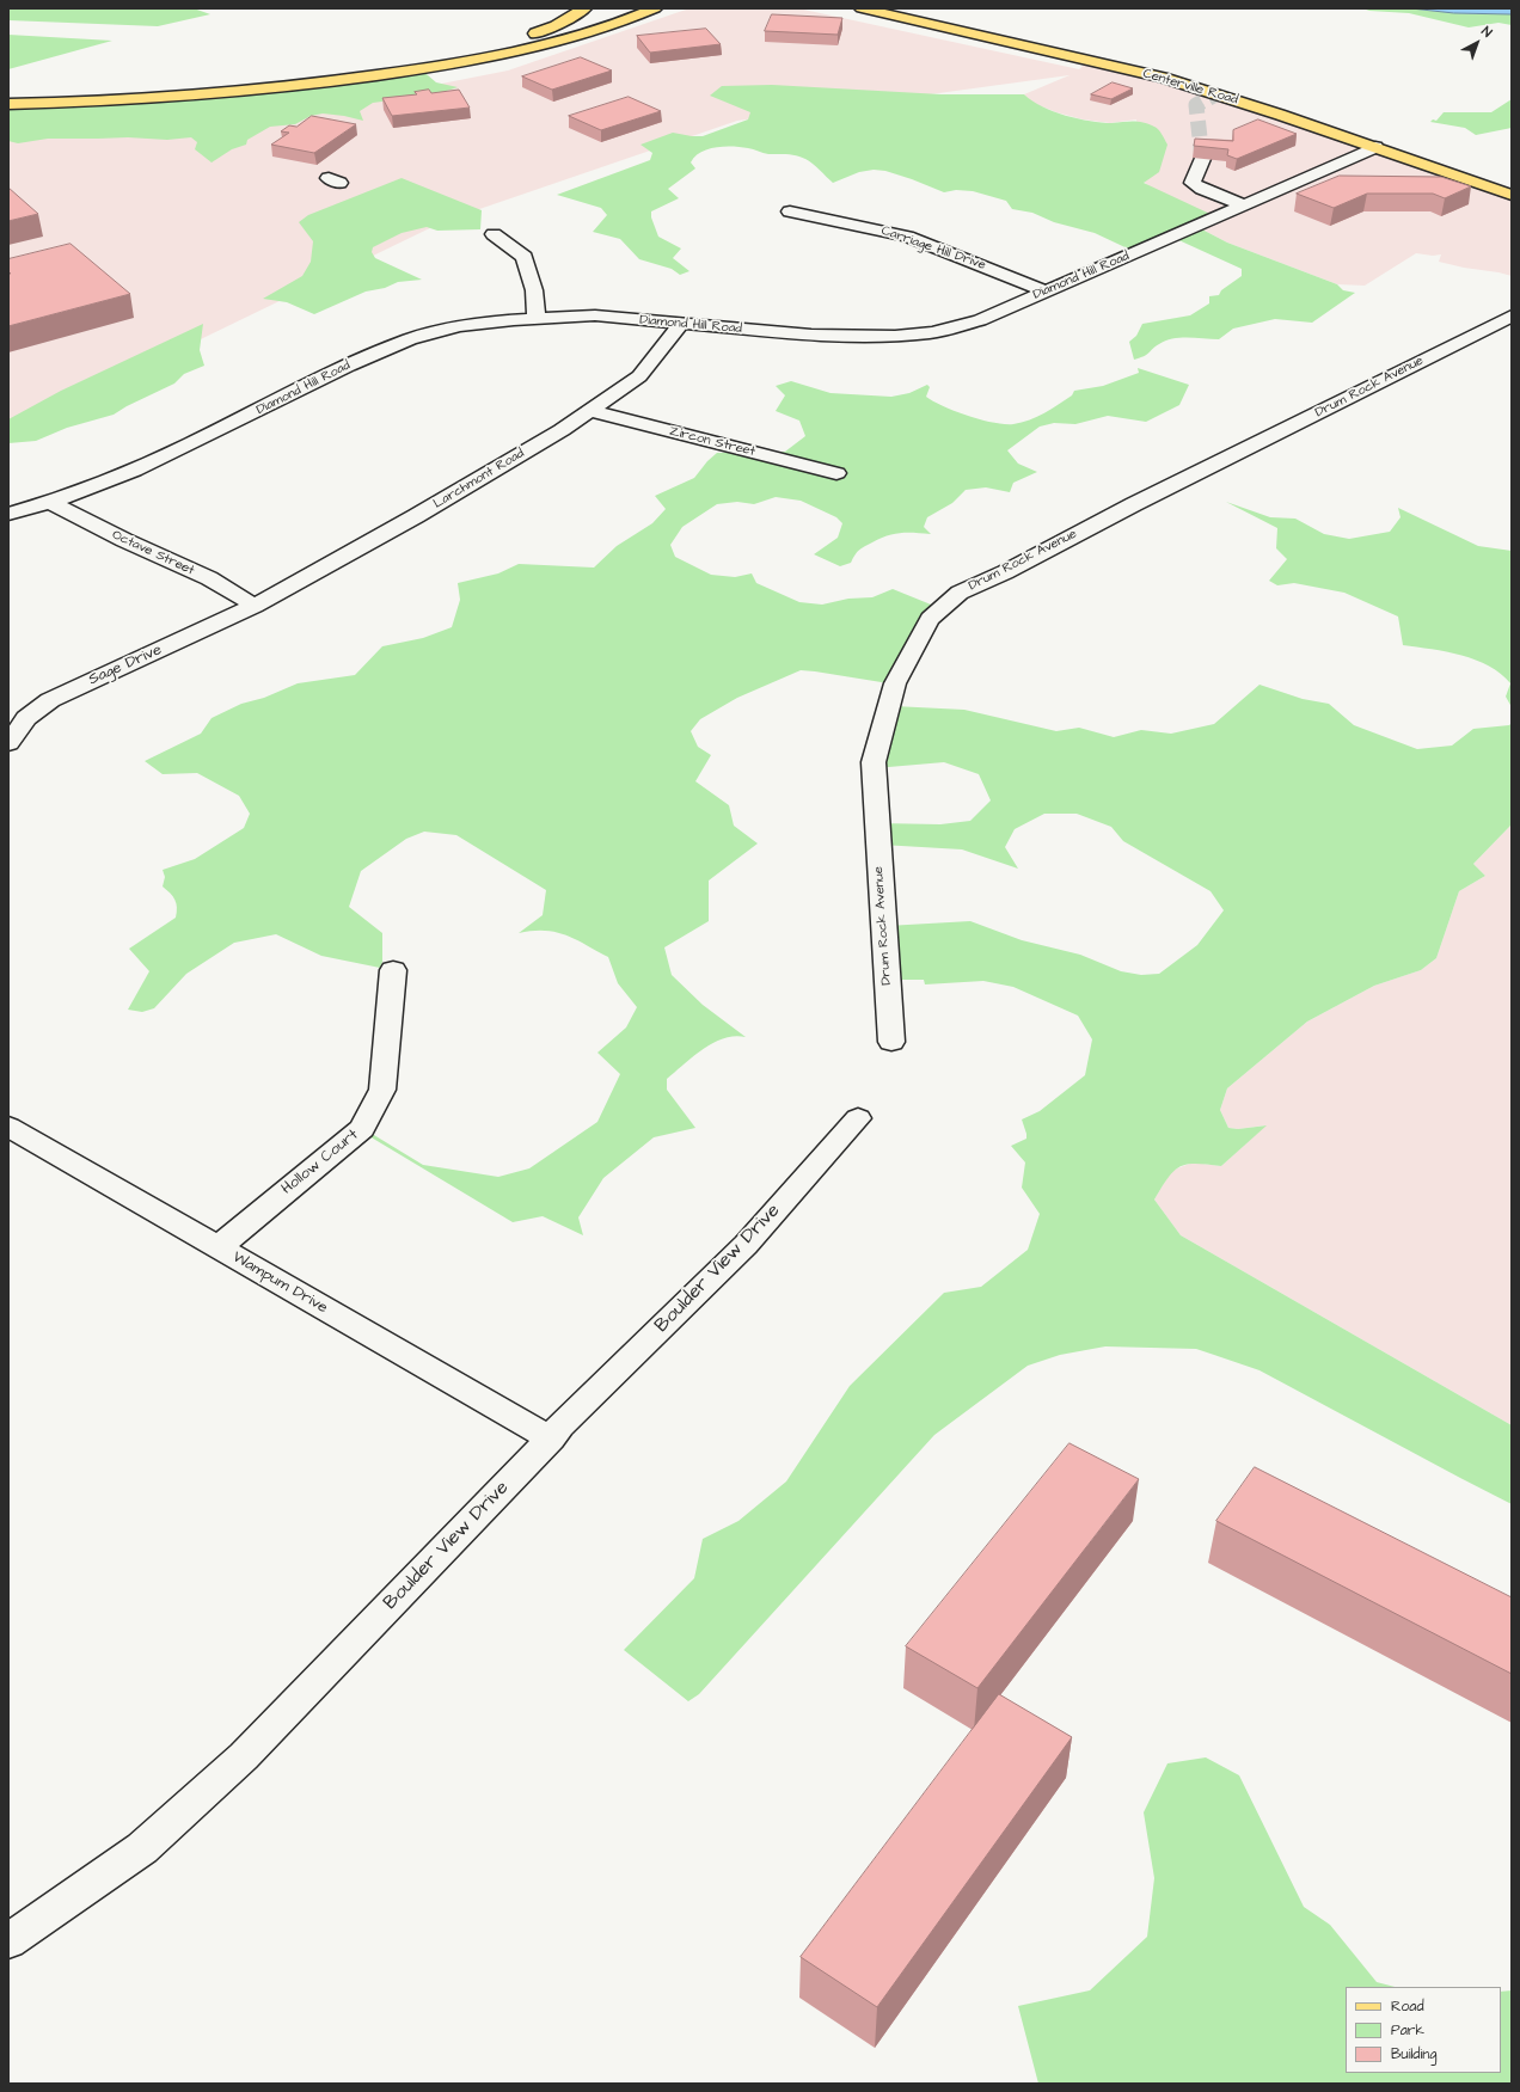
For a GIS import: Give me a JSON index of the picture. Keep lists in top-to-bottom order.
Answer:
{
  "streets": {
    "main road": ["Centerville Road"],
    "street": [
      "Carriage Hill Drive",
      "Diamond Hill Road",
      "Drum Rock Avenue",
      "Zircon Street",
      "Larchmont Road",
      "Octave Street",
      "Sage Drive",
      "Hollow Court",
      "Boulder View Drive",
      "Wampum Drive"
    ]
  },
  "crossings": [
    ["Centerville Road", "Diamond Hill Road"],
    ["Carriage Hill Drive", "Diamond Hill Road"],
    ["Diamond Hill Road", "Larchmont Road"],
    ["Diamond Hill Road", "Octave Street"],
    ["Zircon Street", "Larchmont Road"],
    ["Larchmont Road", "Octave Street"],
    ["Larchmont Road", "Sage Drive"],
    ["Octave Street", "Sage Drive"],
    ["Hollow Court", "Wampum Drive"],
    ["Boulder View Drive", "Wampum Drive"]
  ],
  "legend": ["Road", "Park", "Building"],
  "north": "top right"
}
